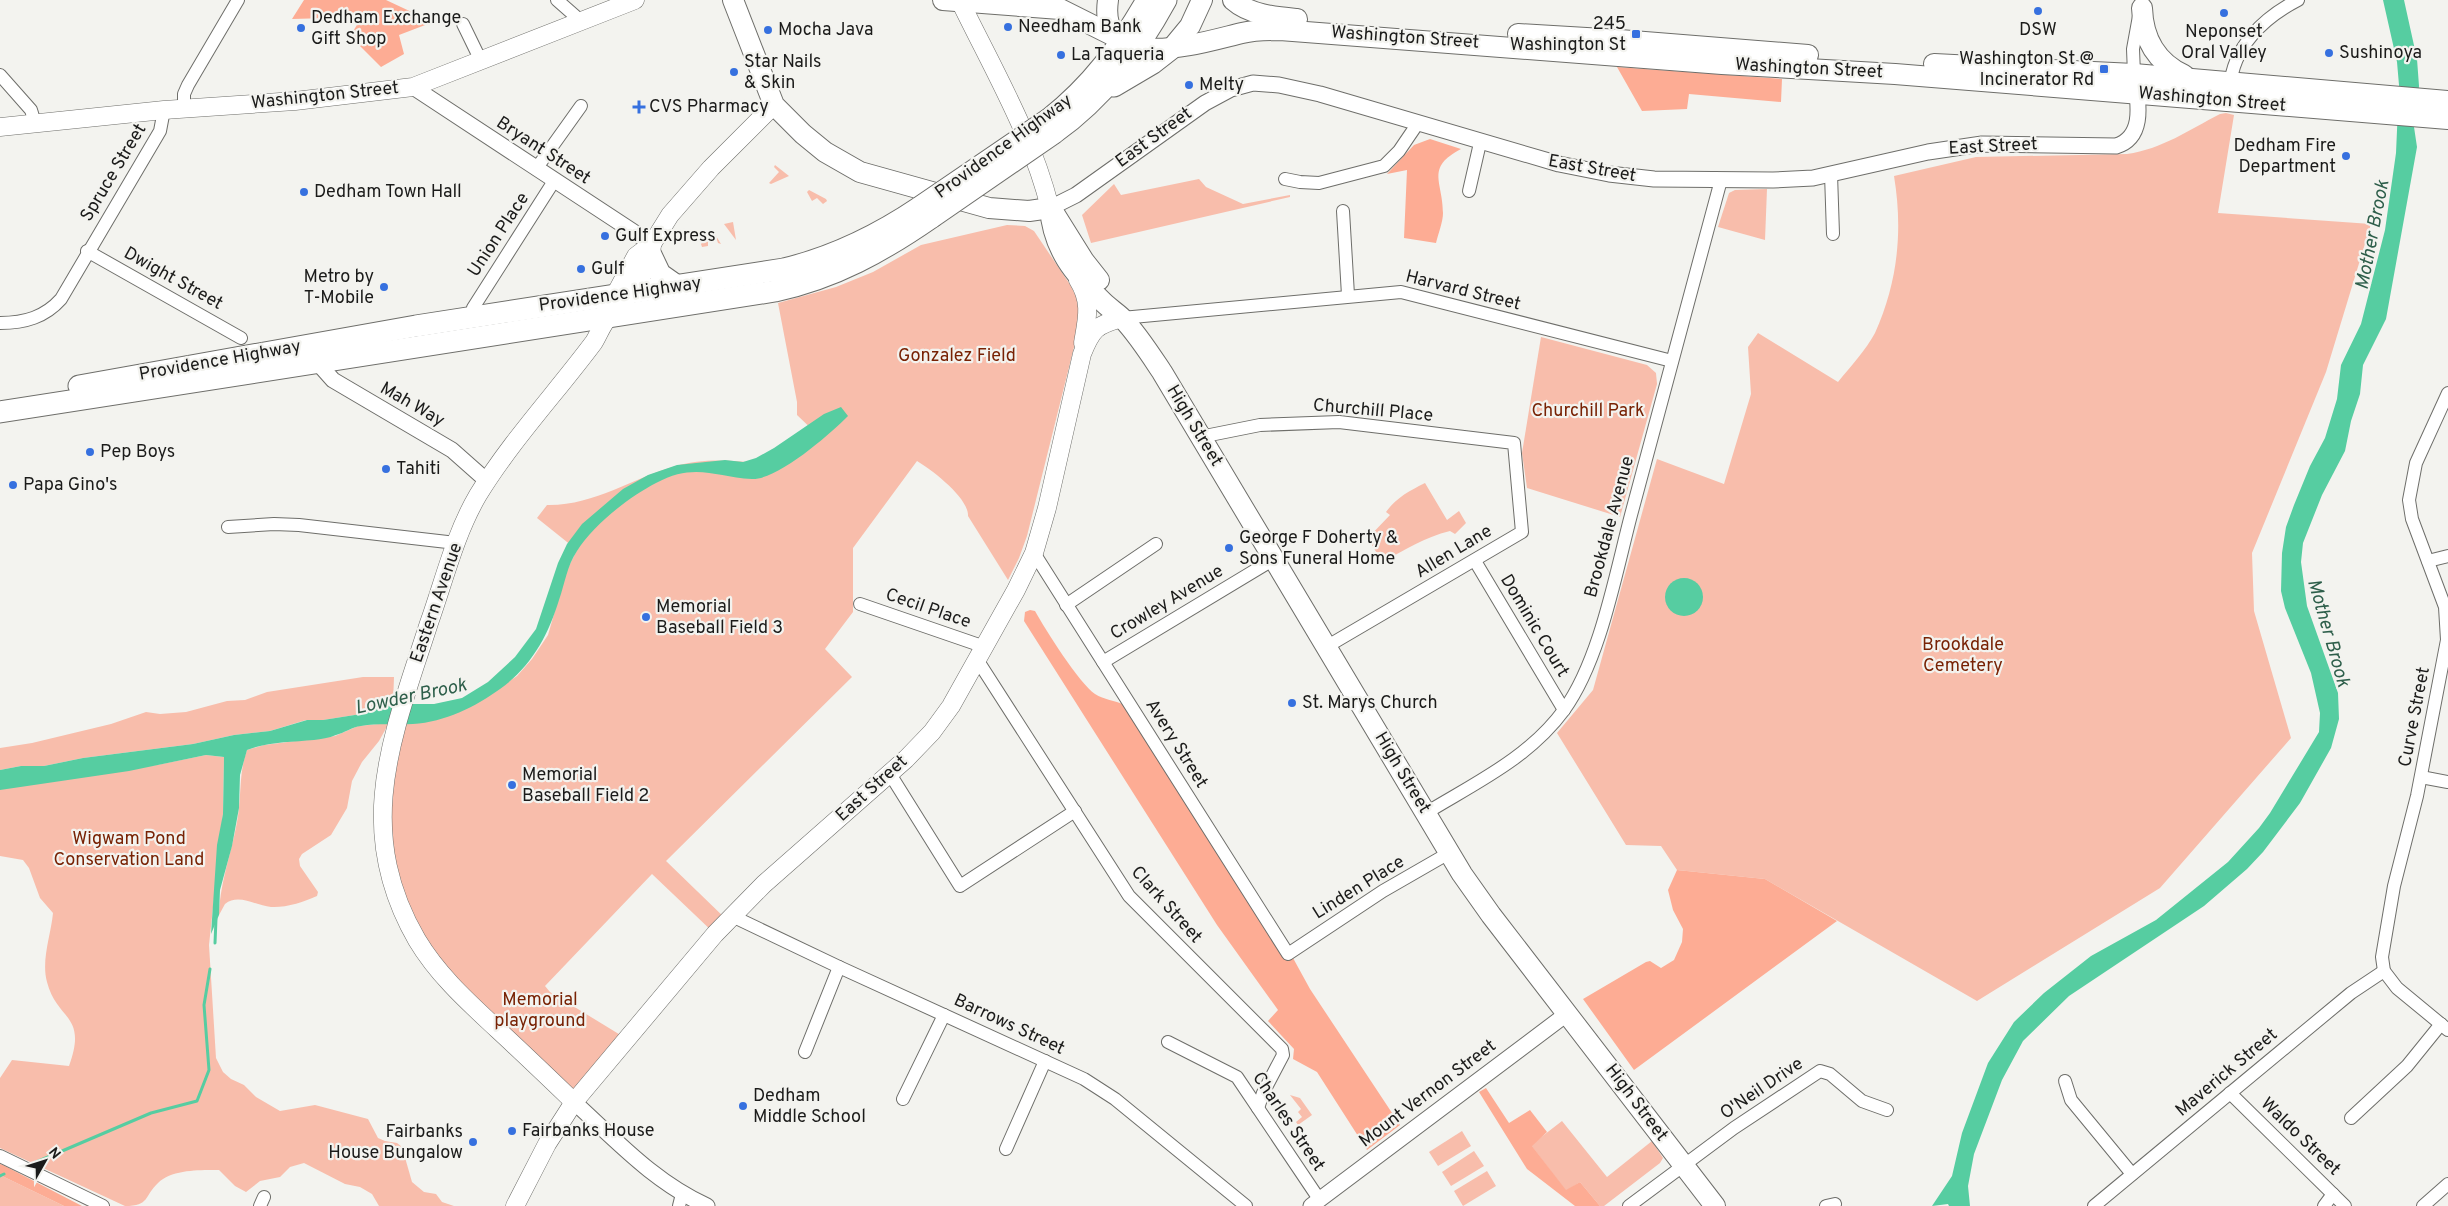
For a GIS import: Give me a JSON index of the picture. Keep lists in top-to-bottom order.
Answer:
{
  "streets": {
    "highway": ["Providence Highway"],
    "main road": [
      "Washington Street",
      "East Street",
      "High Street",
      "Eastern Avenue"
    ],
    "street": [
      "Bryant Street",
      "Spruce Street",
      "Union Place",
      "Dwight Street",
      "Harvard Street",
      "Mah Way",
      "Churchill Place",
      "Brookdale Avenue",
      "Allen Lane",
      "Crowley Avenue",
      "Cecil Place",
      "Dominic Court",
      "Curve Street",
      "Avery Street",
      "Linden Place",
      "Clark Street",
      "Barrows Street",
      "Maverick Street",
      "O'Neil Drive",
      "Mount Vernon Street",
      "Charles Street",
      "Waldo Street"
    ]
  },
  "crossings": [
    ["Washington Street", "East Street"],
    ["Washington Street", "Providence Highway"],
    ["Washington Street", "Bryant Street"],
    ["Washington Street", "Spruce Street"],
    ["East Street", "Harvard Street"],
    ["East Street", "High Street"],
    ["East Street", "Brookdale Avenue"],
    ["East Street", "Eastern Avenue"],
    ["East Street", "Cecil Place"],
    ["East Street", "Avery Street"],
    ["East Street", "Clark Street"],
    ["East Street", "Barrows Street"],
    ["Providence Highway", "Mah Way"],
    ["Providence Highway", "Eastern Avenue"],
    ["Bryant Street", "Union Place"],
    ["Bryant Street", "Eastern Avenue"],
    ["Spruce Street", "Dwight Street"],
    ["Harvard Street", "High Street"],
    ["Harvard Street", "Brookdale Avenue"],
    ["Mah Way", "Eastern Avenue"],
    ["Churchill Place", "High Street"],
    ["Churchill Place", "Allen Lane"],
    ["High Street", "Brookdale Avenue"],
    ["High Street", "Allen Lane"],
    ["High Street", "Crowley Avenue"],
    ["High Street", "Linden Place"],
    ["High Street", "O'Neil Drive"],
    ["High Street", "Mount Vernon Street"],
    ["Brookdale Avenue", "Dominic Court"],
    ["Allen Lane", "Dominic Court"],
    ["Crowley Avenue", "Avery Street"],
    ["Cecil Place", "Clark Street"],
    ["Curve Street", "Maverick Street"],
    ["Avery Street", "Linden Place"],
    ["Clark Street", "Charles Street"],
    ["Maverick Street", "Waldo Street"],
    ["Mount Vernon Street", "Charles Street"]
  ],
  "water": ["Mother Brook", "Lowder Brook"],
  "parks": [
    "Gonzalez Field",
    "Churchill Park",
    "Brookdale Cemetery",
    "Wigwam Pond Conservation Land",
    "Memorial playground"
  ],
  "places": {
    "other": [
      "DSW",
      "Neponset Oral Valley",
      "Needham Bank",
      "Dedham Exchange Gift Shop",
      "Mocha Java",
      "Sushinoya",
      "La Taqueria",
      "Star Nails & Skin",
      "Melty",
      "Dedham Fire Department",
      "Dedham Town Hall",
      "Gulf Express",
      "Gulf",
      "Metro by T-Mobile",
      "Pep Boys",
      "Tahiti",
      "Papa Gino's",
      "George F Doherty & Sons Funeral Home",
      "Memorial Baseball Field 3",
      "St. Marys Church",
      "Memorial Baseball Field 2",
      "Dedham Middle School",
      "Fairbanks House",
      "Fairbanks House Bungalow"
    ],
    "transit": ["245 Washington St", "Washington St @ Incinerator Rd"],
    "health": ["CVS Pharmacy"]
  },
  "north": "top right"
}
